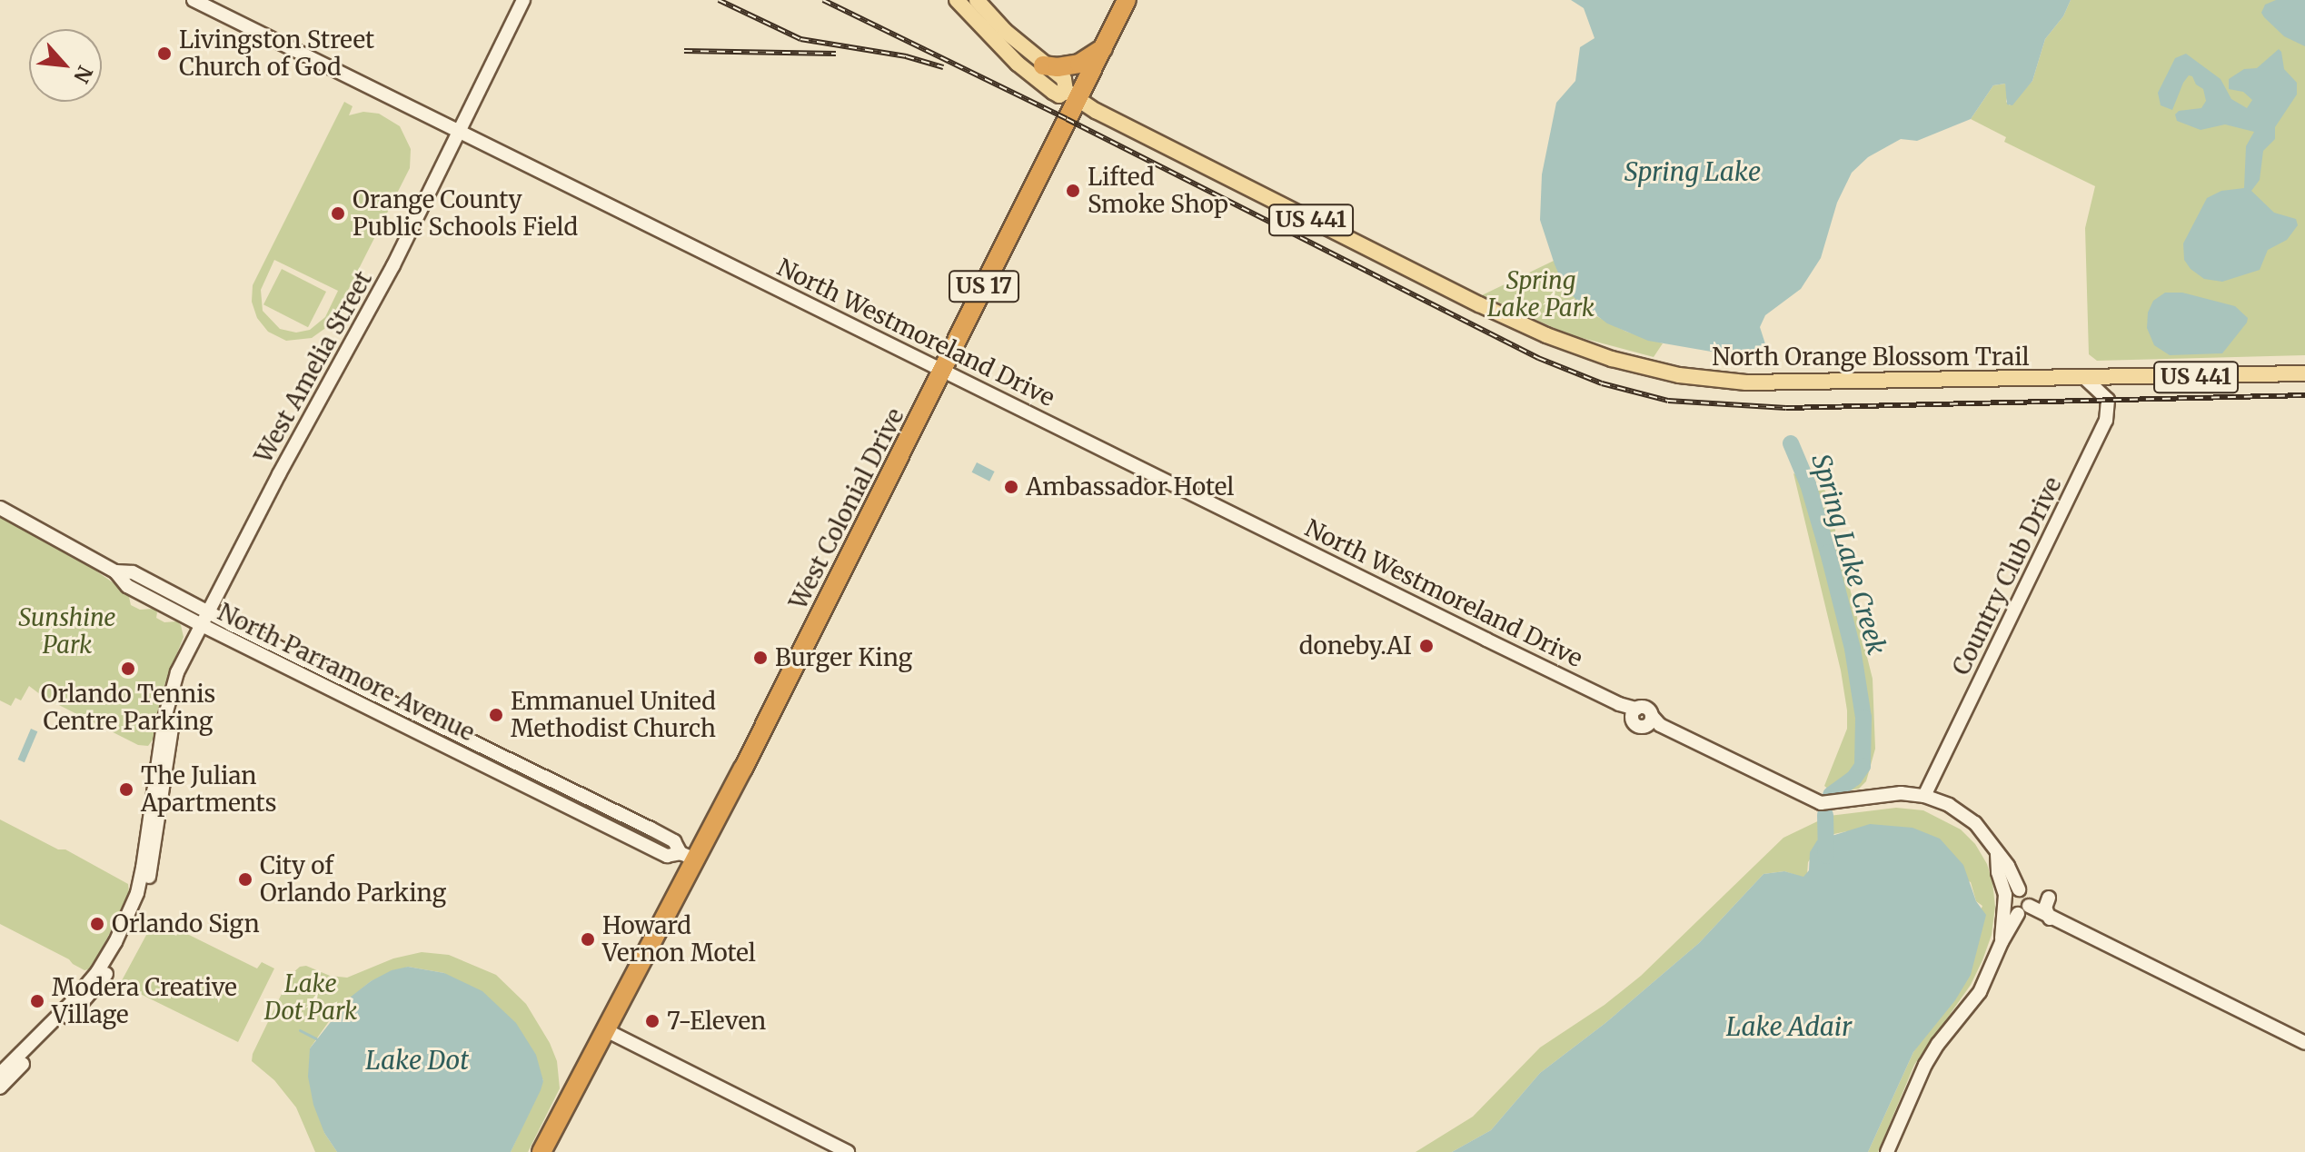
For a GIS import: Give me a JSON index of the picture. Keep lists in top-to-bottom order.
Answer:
{
  "streets": {
    "highway": ["US 17", "West Colonial Drive"],
    "main road": ["US 441", "North Orange Blossom Trail"],
    "street": [
      "North Westmoreland Drive",
      "West Amelia Street",
      "Country Club Drive",
      "North Parramore Avenue"
    ]
  },
  "crossings": [
    ["North Westmoreland Drive", "West Amelia Street"],
    ["North Westmoreland Drive", "West Colonial Drive"],
    ["North Westmoreland Drive", "Country Club Drive"],
    ["North Orange Blossom Trail", "West Colonial Drive"],
    ["North Orange Blossom Trail", "Country Club Drive"],
    ["West Amelia Street", "North Parramore Avenue"],
    ["West Colonial Drive", "North Parramore Avenue"]
  ],
  "water": [
    "Spring Lake",
    "Spring Lake Creek",
    "Lake Adair",
    "Lake Dot"
  ],
  "parks": ["Spring Lake Park", "Sunshine Park", "Lake Dot Park"],
  "places": [
    "Livingston Street Church of God",
    "Lifted Smoke Shop",
    "Orange County Public Schools Field",
    "Ambassador Hotel",
    "doneby.AI",
    "Burger King",
    "Orlando Tennis Centre Parking",
    "Emmanuel United Methodist Church",
    "The Julian Apartments",
    "City of Orlando Parking",
    "Orlando Sign",
    "Howard Vernon Motel",
    "Modera Creative Village",
    "7-Eleven"
  ],
  "north": "bottom right"
}
